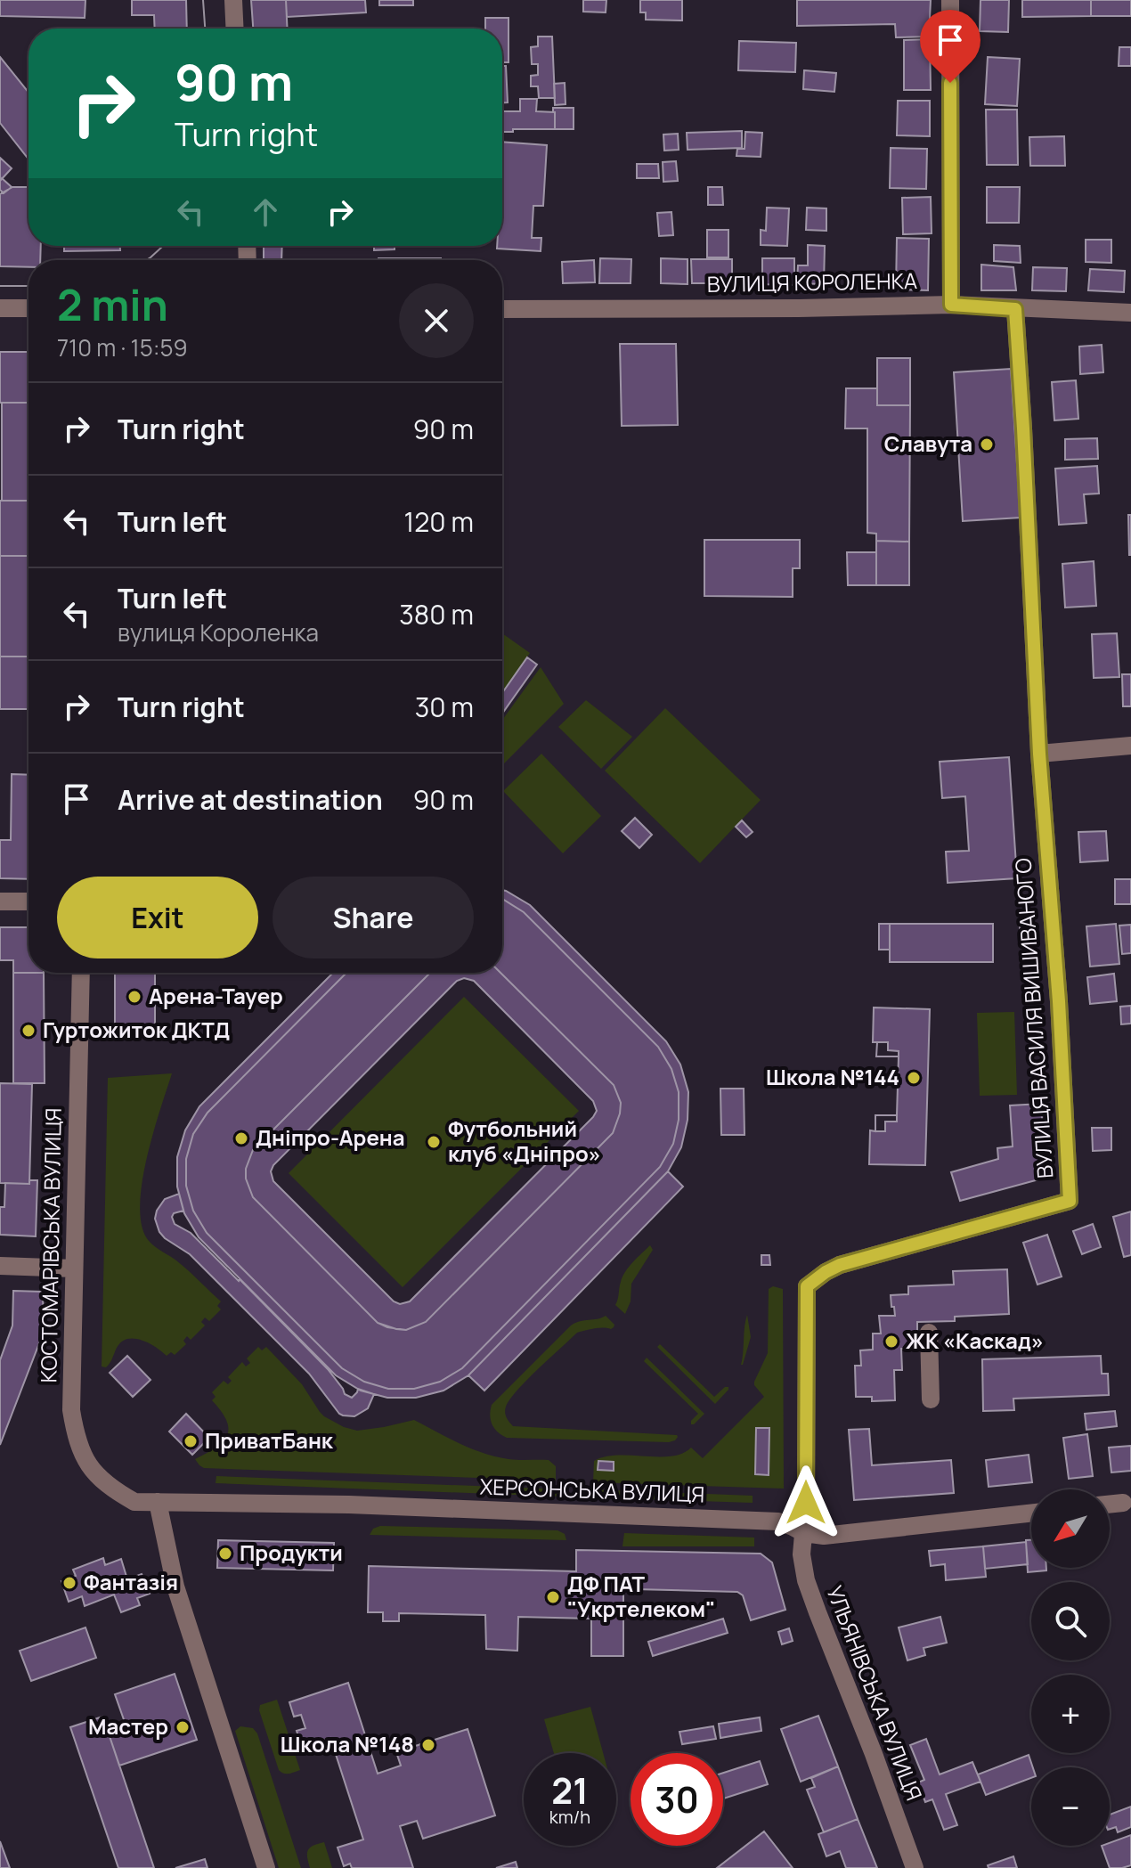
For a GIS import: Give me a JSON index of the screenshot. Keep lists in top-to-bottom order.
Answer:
{
  "streets": {
    "street": [
      "ВУЛИЦЯ КОРОЛЕНКА",
      "ВУЛИЦЯ ВАСИЛЯ ВИШИВАНОГО",
      "КОСТОМАРІВСЬКА ВУЛИЦЯ",
      "ХЕРСОНСЬКА ВУЛИЦЯ",
      "УЛЬЯНІВСЬКА ВУЛИЦЯ"
    ]
  },
  "crossings": [
    ["ВУЛИЦЯ КОРОЛЕНКА", "ВУЛИЦЯ ВАСИЛЯ ВИШИВАНОГО"],
    ["ВУЛИЦЯ ВАСИЛЯ ВИШИВАНОГО", "ХЕРСОНСЬКА ВУЛИЦЯ"],
    ["ВУЛИЦЯ ВАСИЛЯ ВИШИВАНОГО", "УЛЬЯНІВСЬКА ВУЛИЦЯ"],
    ["КОСТОМАРІВСЬКА ВУЛИЦЯ", "ХЕРСОНСЬКА ВУЛИЦЯ"],
    ["ХЕРСОНСЬКА ВУЛИЦЯ", "УЛЬЯНІВСЬКА ВУЛИЦЯ"]
  ],
  "places": [
    "Славута",
    "Арена-Тауер",
    "Гуртожиток ДКТД",
    "Школа №144",
    "Дніпро-Арена",
    "Футбольний клуб «Дніпро»",
    "ЖК «Каскад»",
    "ПриватБанк",
    "Продукти",
    "Фантазія",
    "ДФ ПАТ \"Укртелеком\"",
    "Мастер",
    "Школа №148"
  ],
  "north": "bottom left",
  "page": {
    "turn": ["90 m", "Turn right"],
    "heading": ["2 min", "710 m · 15:59"],
    "list": [
      {
        "name": "Turn right",
        "value": "90 m"
      },
      {
        "name": "Turn left",
        "value": "120 m"
      },
      {
        "name": "Turn left",
        "note": "вулиця Короленка",
        "value": "380 m"
      },
      {
        "name": "Turn right",
        "value": "30 m"
      },
      {
        "name": "Arrive at destination",
        "value": "90 m"
      }
    ],
    "buttons": ["Exit", "Share"],
    "map_buttons": ["+", "−"],
    "speed": "21 km/h",
    "limit": "30"
  }
}
